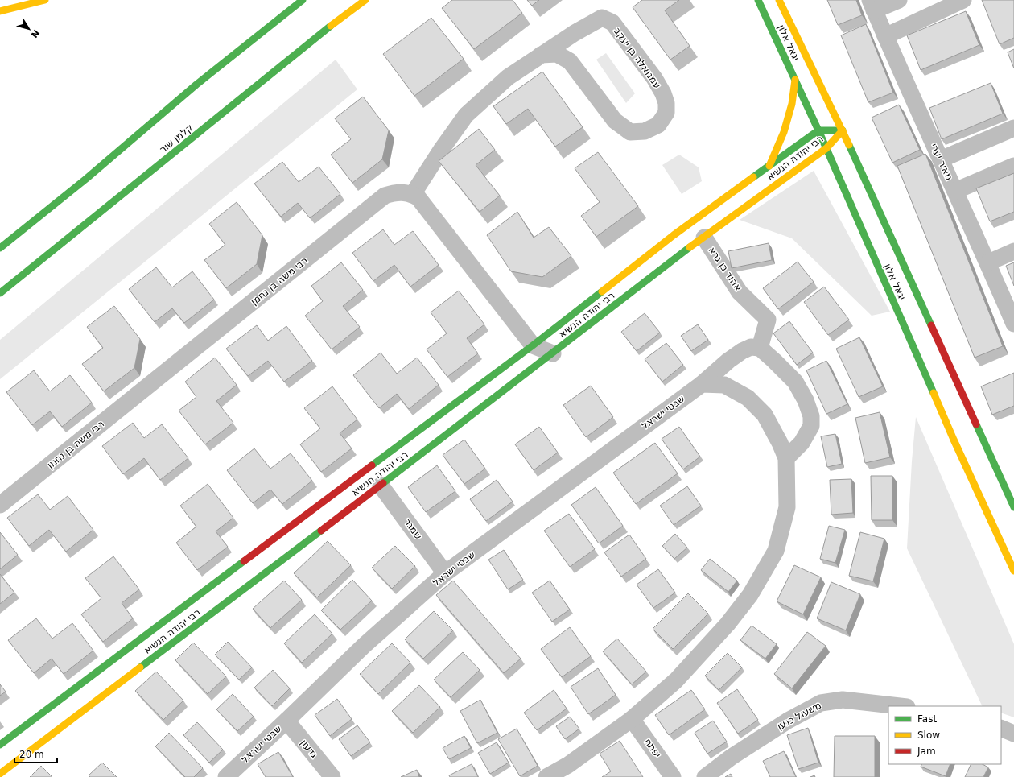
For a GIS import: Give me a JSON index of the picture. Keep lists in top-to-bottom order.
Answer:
{
  "streets": {
    "main road": ["יגאל אלון", "קלמן שור", "רבי יהודה הנשיא"],
    "street": [
      "עמנואלה בן יעקב",
      "מאיר יערי",
      "אהוד בן גרא",
      "רבי משה בן נחמן",
      "שבטי ישראל",
      "שמגר",
      "משעול כנען",
      "יפתח",
      "גדעון"
    ]
  },
  "crossings": [
    ["יגאל אלון", "רבי יהודה הנשיא"],
    ["עמנואלה בן יעקב", "רבי משה בן נחמן"],
    ["רבי יהודה הנשיא", "אהוד בן גרא"],
    ["רבי יהודה הנשיא", "שמגר"],
    ["אהוד בן גרא", "שבטי ישראל"],
    ["שבטי ישראל", "שמגר"],
    ["שבטי ישראל", "גדעון"]
  ],
  "legend": ["Fast", "Slow", "Jam"],
  "scale_bar": "20 m",
  "north": "bottom right"
}
